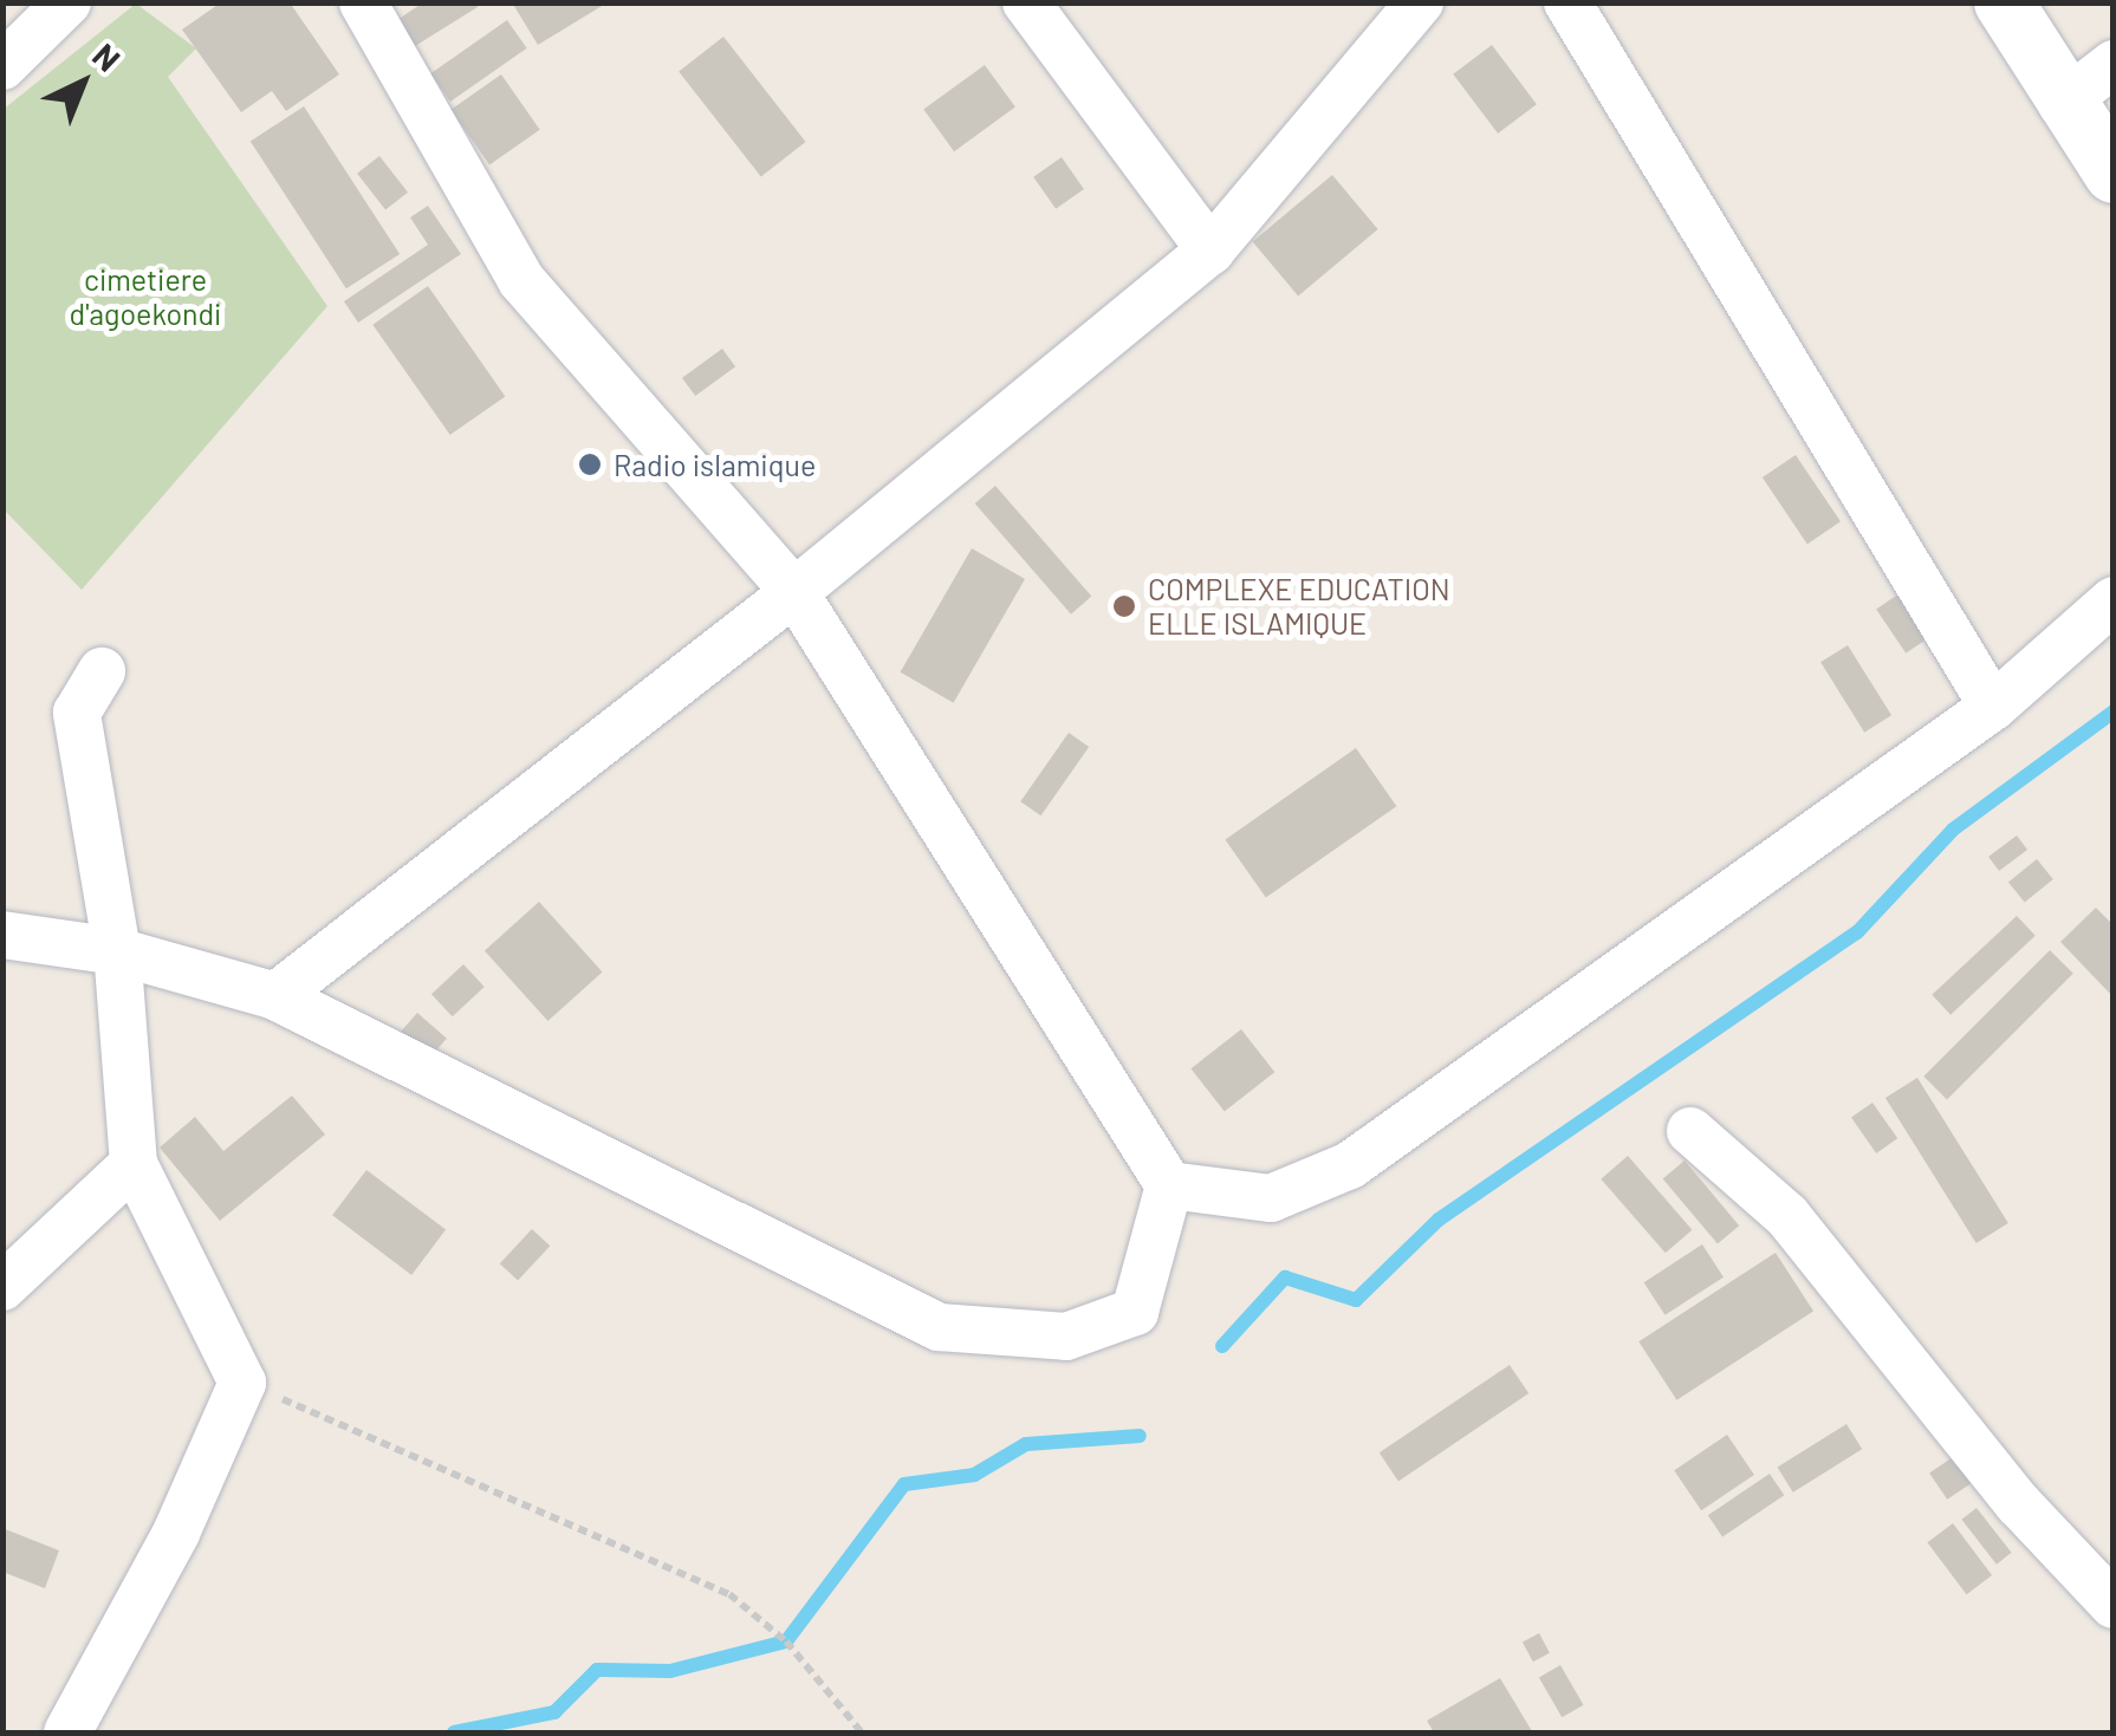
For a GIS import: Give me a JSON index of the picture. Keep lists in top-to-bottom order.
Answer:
{
  "parks": ["cimetiere d'agoekondi"],
  "places": ["Radio islamique", "COMPLEXE EDUCATION ELLE ISLAMIQUE"],
  "north": "top right"
}
